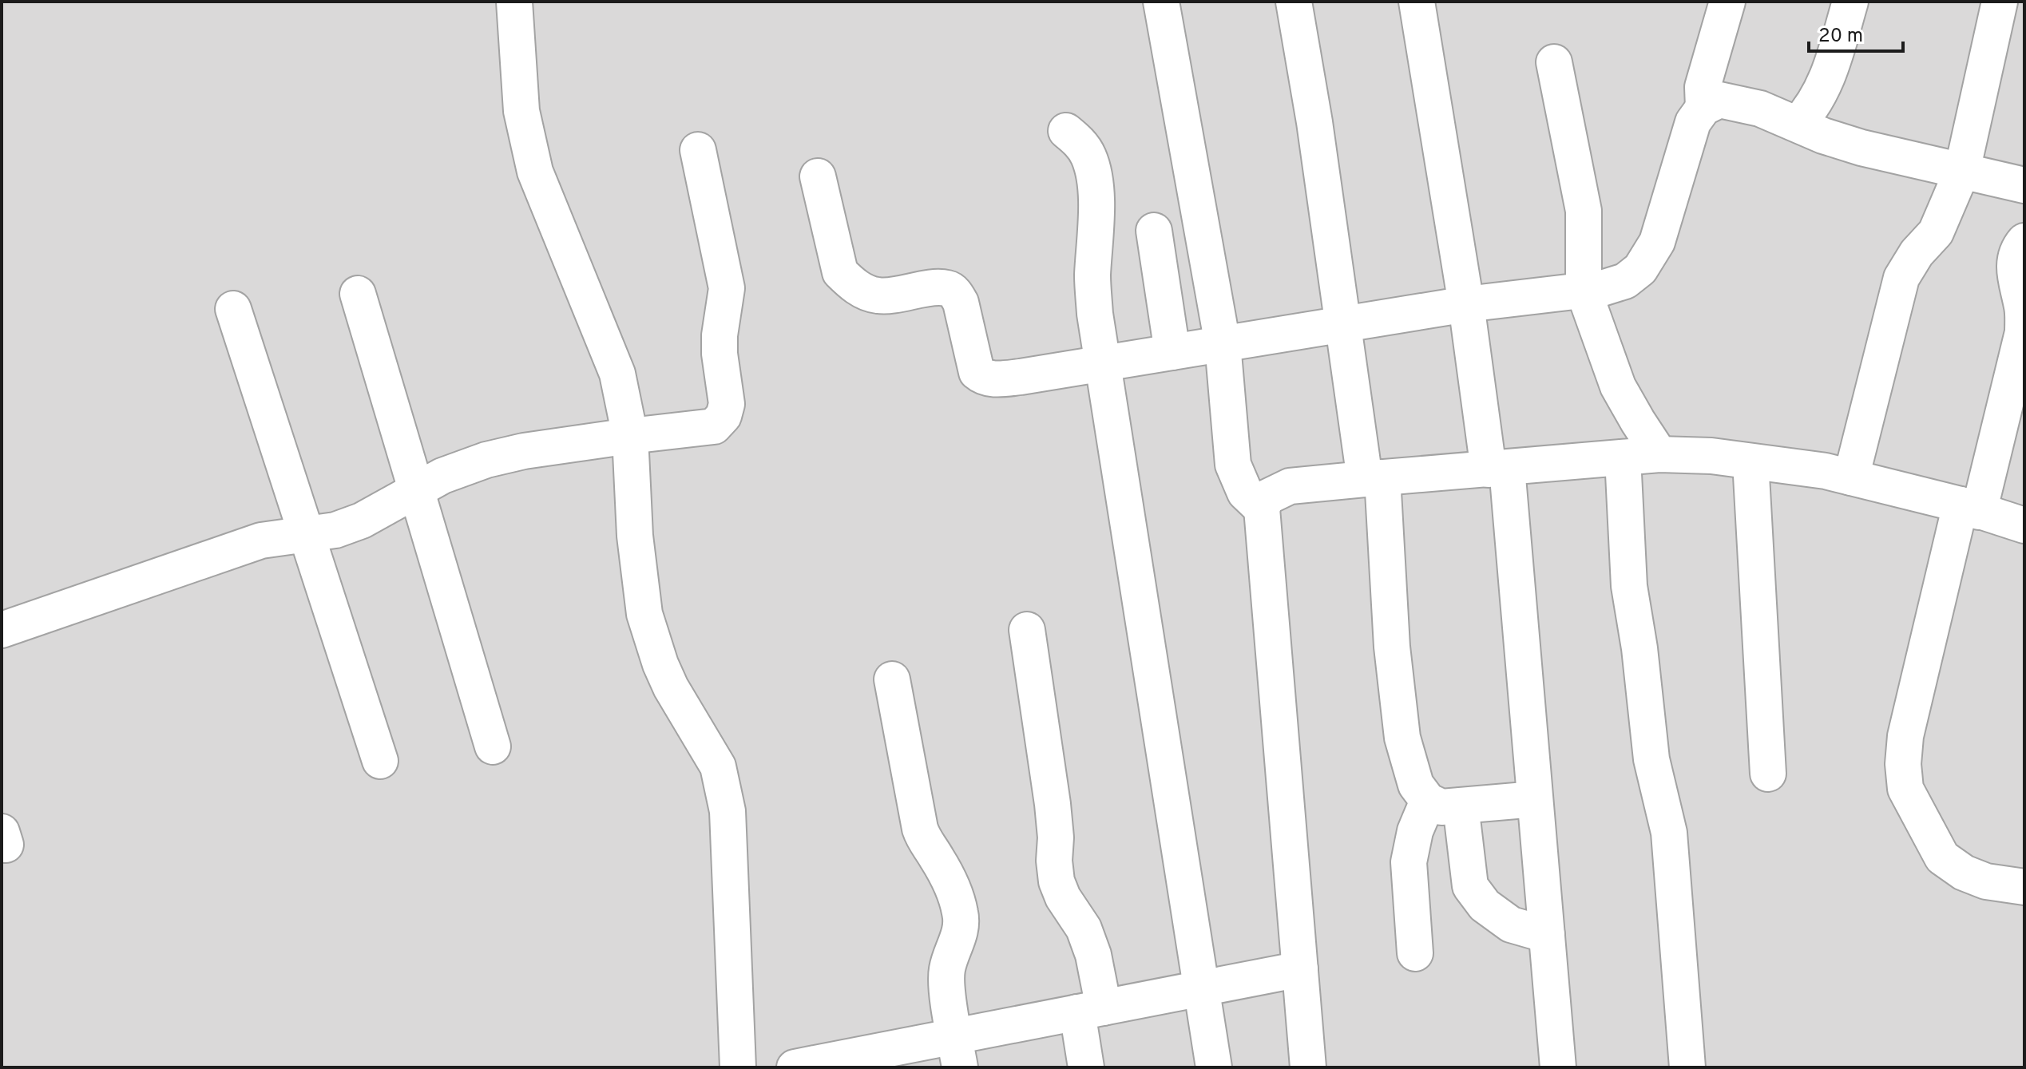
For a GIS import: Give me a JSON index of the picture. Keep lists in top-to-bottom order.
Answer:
{
  "scale_bar": "20 m"
}
